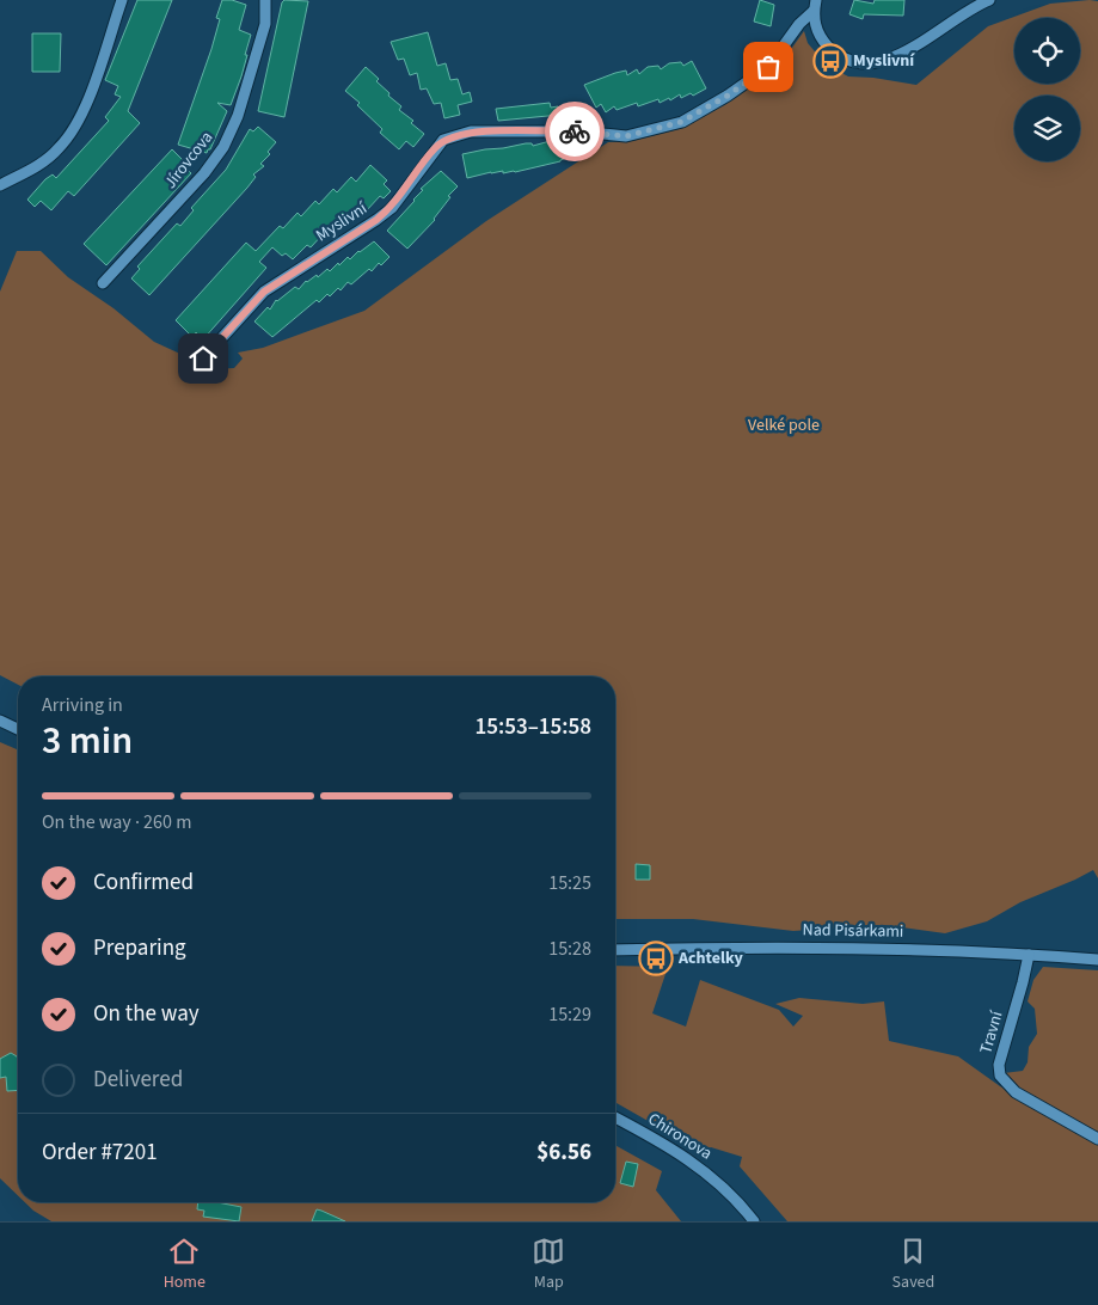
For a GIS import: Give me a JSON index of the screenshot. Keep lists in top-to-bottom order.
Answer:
{
  "streets": {
    "street": [
      "Jírovcova",
      "Myslivní",
      "Nad Pisárkami",
      "Travní",
      "Chironova"
    ]
  },
  "crossings": [
    ["Nad Pisárkami", "Travní"]
  ],
  "parks": ["Velké pole"],
  "places": {
    "bus stop": ["Myslivní", "Achtelky"]
  },
  "page": {
    "heading": ["3 min", "Arriving in", "15:53–15:58"],
    "panel": ["Order #7201", "$6.56"],
    "bar": "On the way · 260 m",
    "list": [
      ["Confirmed", "15:25"],
      ["Preparing", "15:28"],
      ["On the way", "15:29"],
      "Delivered"
    ],
    "tabs": ["Home", "Map", "Saved"]
  }
}
